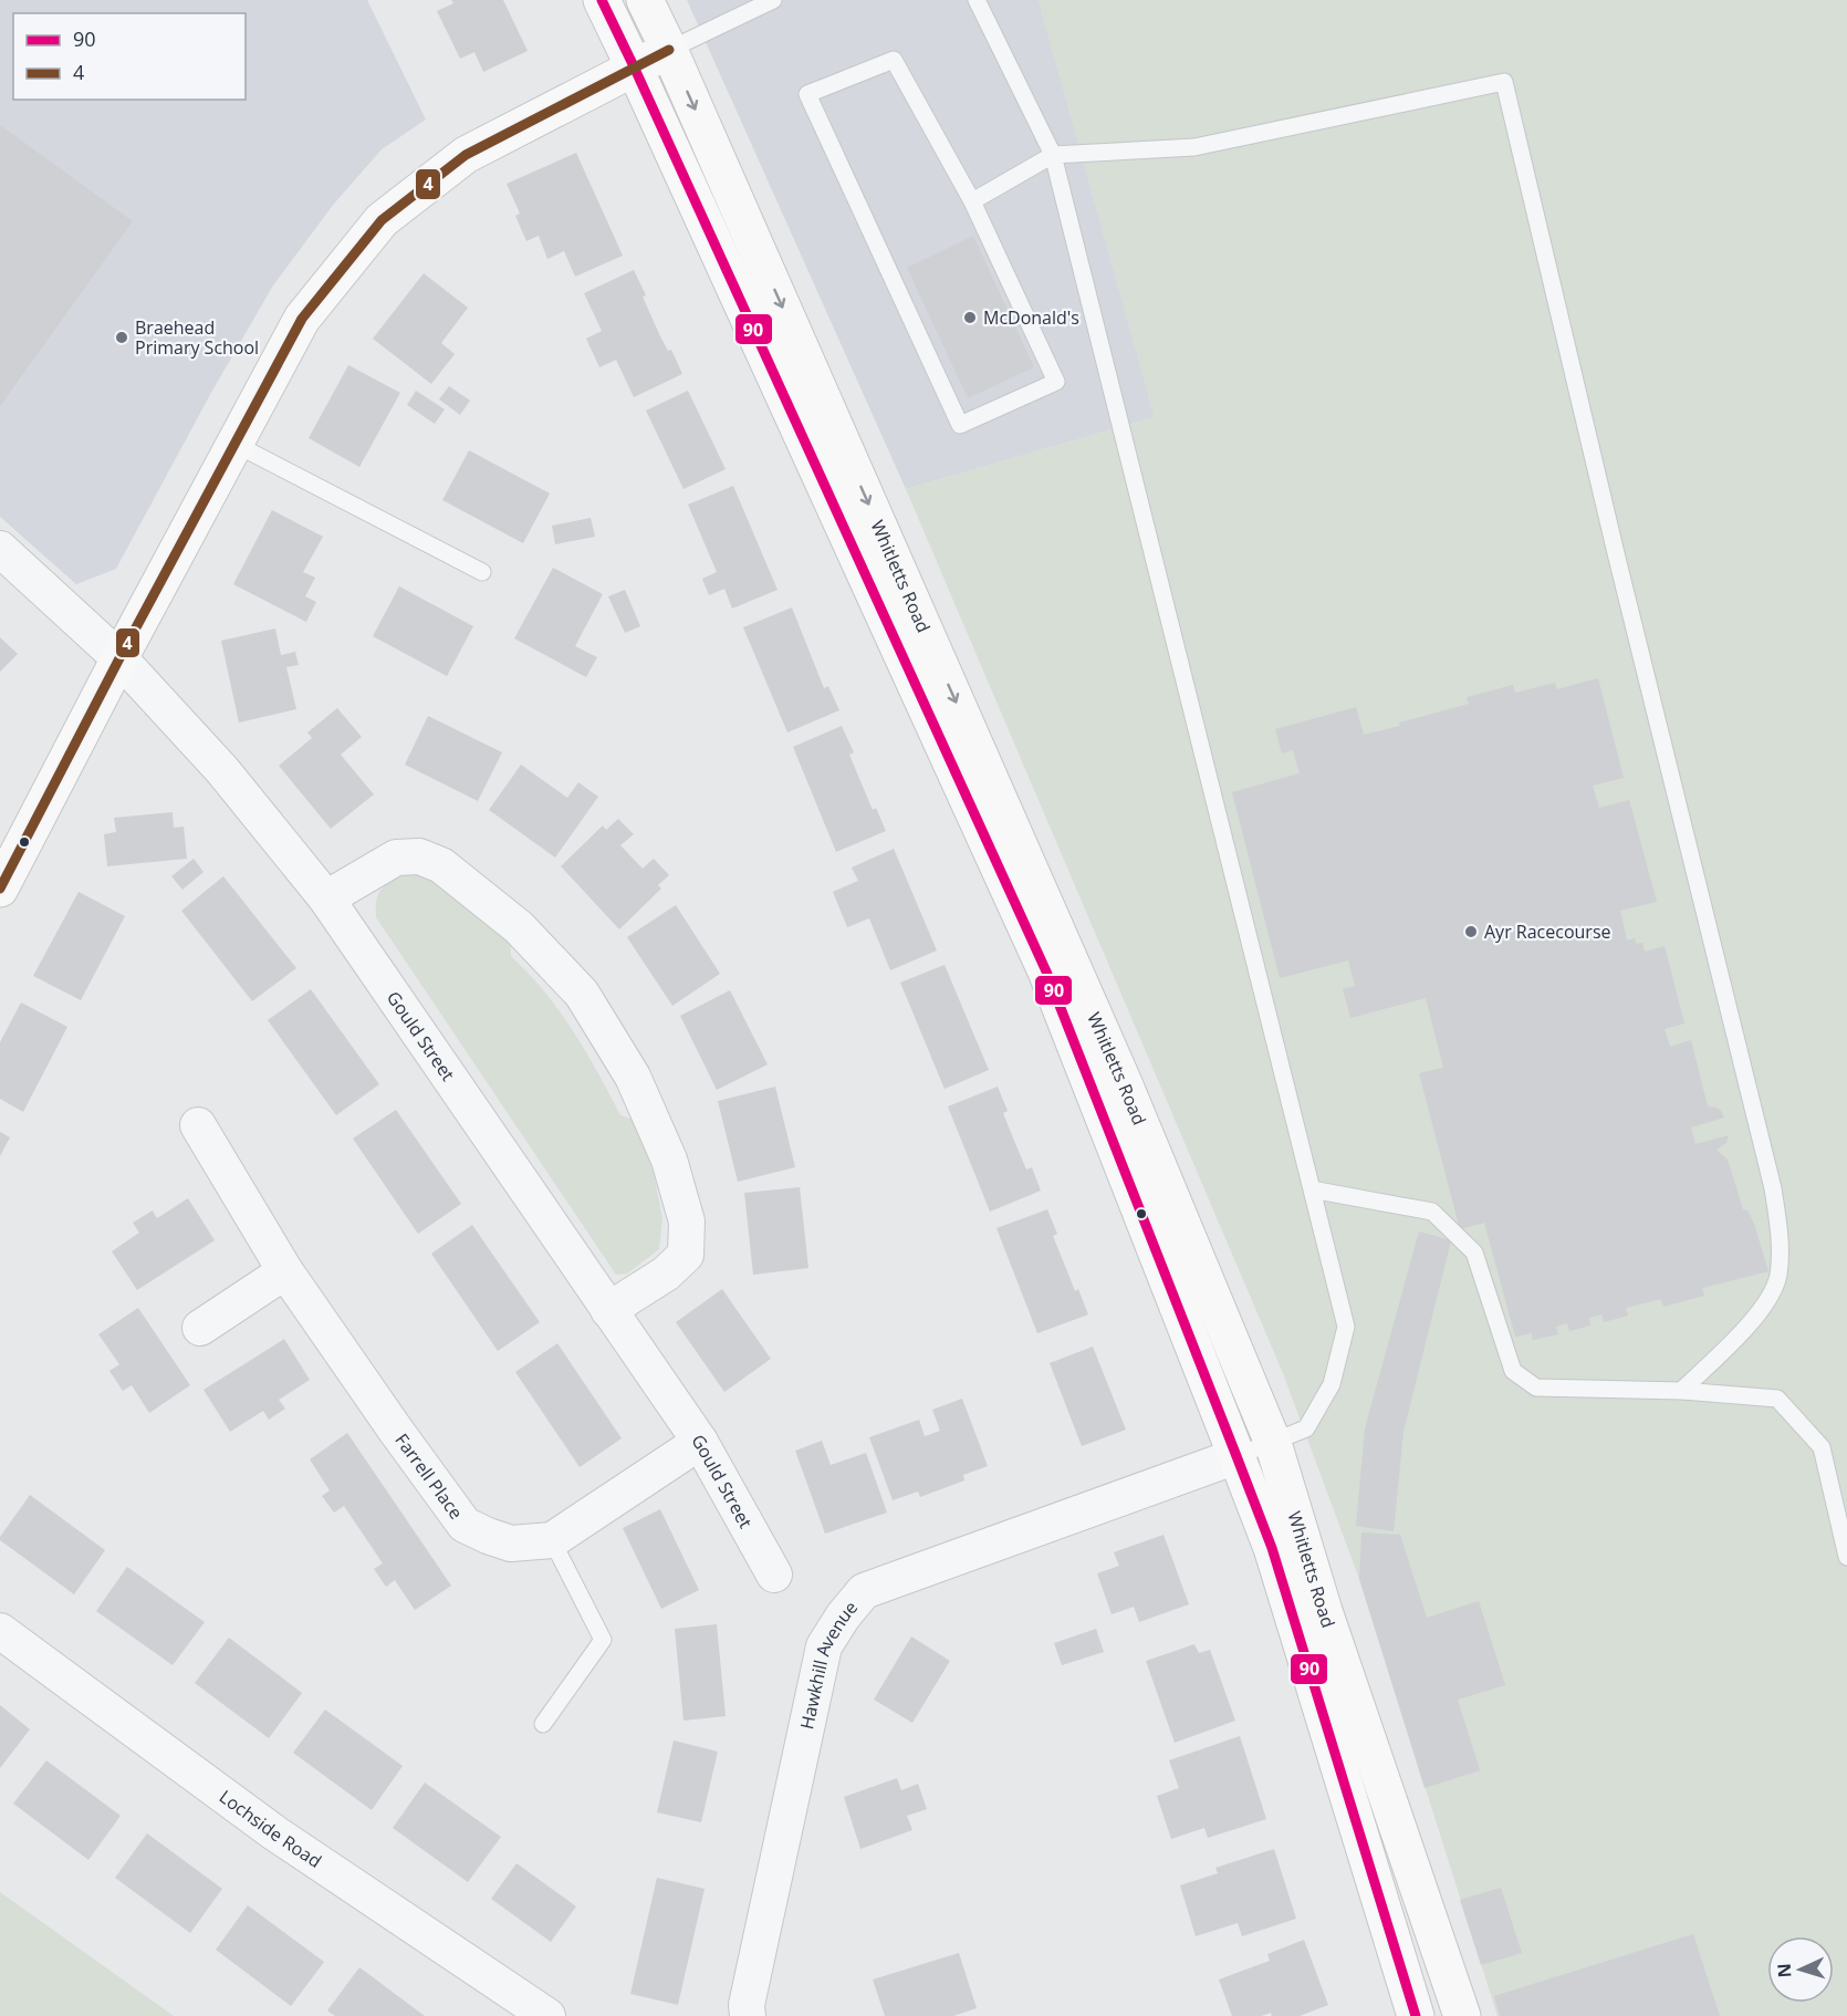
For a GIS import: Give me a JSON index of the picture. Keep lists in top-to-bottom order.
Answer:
{
  "streets": {
    "main road": ["Whitletts Road"],
    "street": [
      "Gould Street",
      "Farrell Place",
      "Hawkhill Avenue",
      "Lochside Road"
    ]
  },
  "crossings": [
    ["Whitletts Road", "Hawkhill Avenue"],
    ["Gould Street", "Farrell Place"]
  ],
  "places": ["McDonald's", "Braehead Primary School", "Ayr Racecourse"],
  "lines": ["transit line 90", "transit line 4"],
  "legend": ["90", "4"],
  "north": "left"
}
